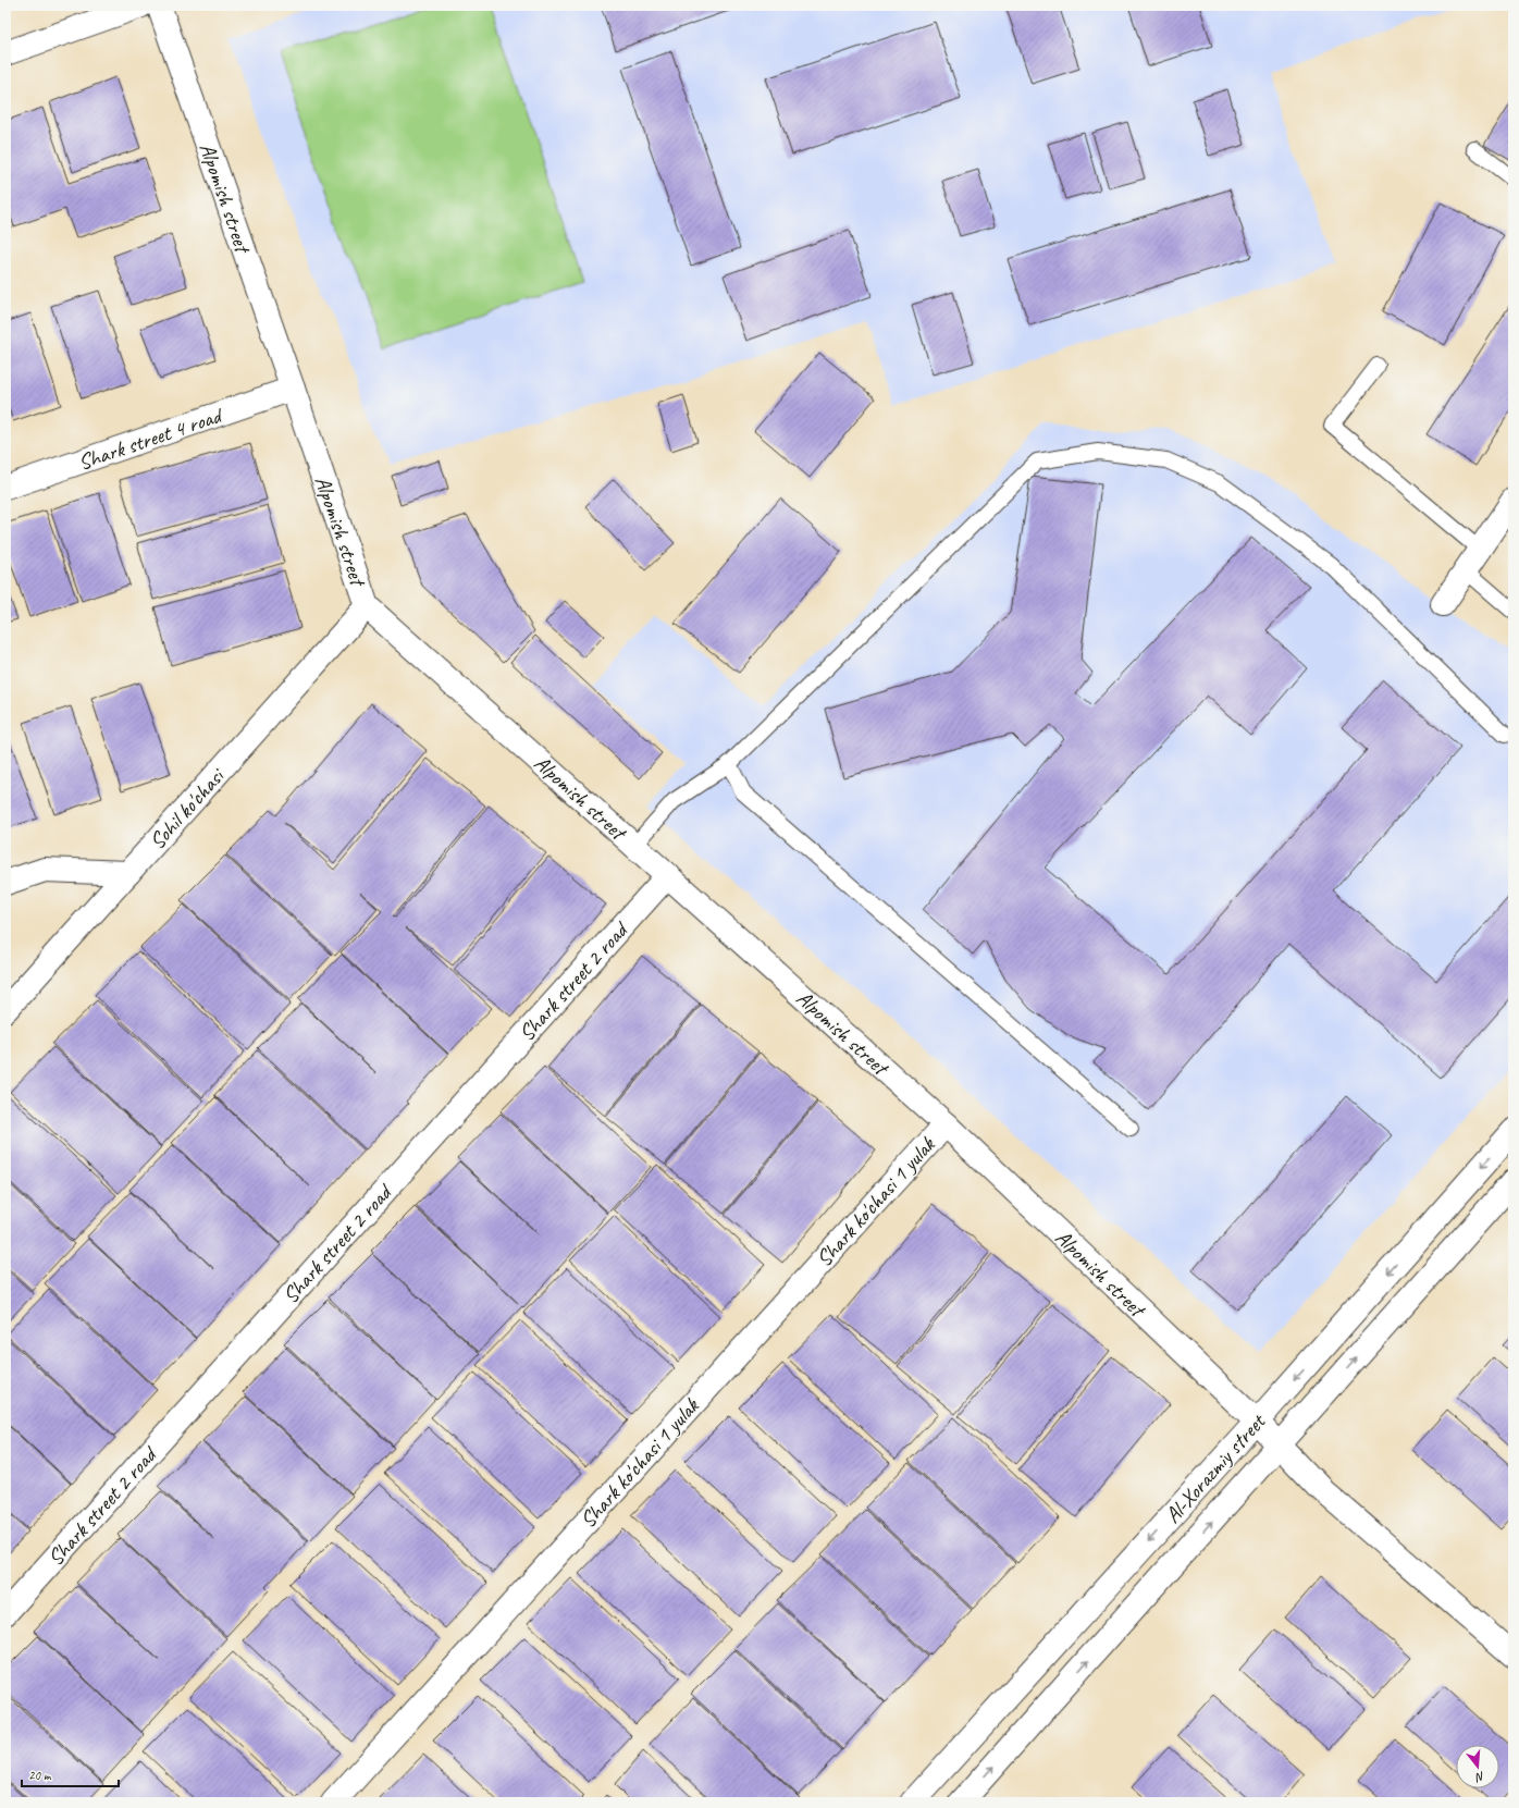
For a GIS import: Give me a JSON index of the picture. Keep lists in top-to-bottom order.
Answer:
{
  "streets": {
    "street": [
      "Alpomish street",
      "Shark street 4 road",
      "Sohil ko'chasi",
      "Shark street 2 road",
      "Shark ko'chasi 1 yulak",
      "Al-Xorazmiy street"
    ]
  },
  "crossings": [
    ["Alpomish street", "Shark street 4 road"],
    ["Alpomish street", "Sohil ko'chasi"],
    ["Alpomish street", "Shark street 2 road"],
    ["Alpomish street", "Shark ko'chasi 1 yulak"],
    ["Alpomish street", "Al-Xorazmiy street"]
  ],
  "scale_bar": "20 m",
  "north": "bottom"
}
